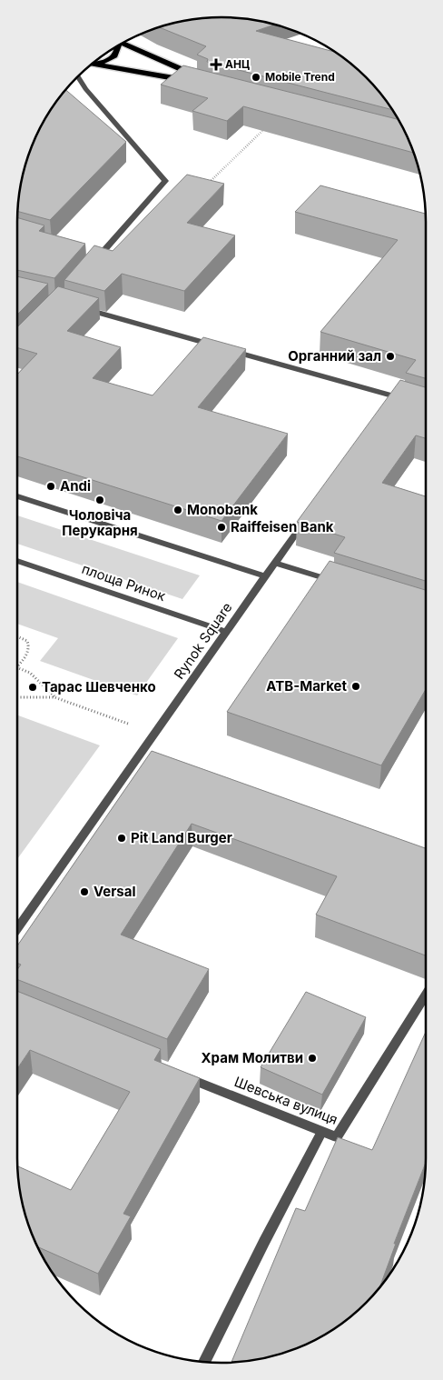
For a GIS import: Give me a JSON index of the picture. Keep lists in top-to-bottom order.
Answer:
{
  "streets": {
    "street": ["площа Ринок", "Rynok Square", "Шевська вулиця"]
  },
  "crossings": [
    ["площа Ринок", "Rynok Square"]
  ],
  "places": {
    "health": ["АНЦ"],
    "other": [
      "Mobile Trend",
      "Органний зал",
      "Andi",
      "Чоловіча Перукарня",
      "Monobank",
      "Raiffeisen Bank",
      "ATB-Market",
      "Тарас Шевченко",
      "Pit Land Burger",
      "Versal",
      "Храм Молитви"
    ]
  }
}
